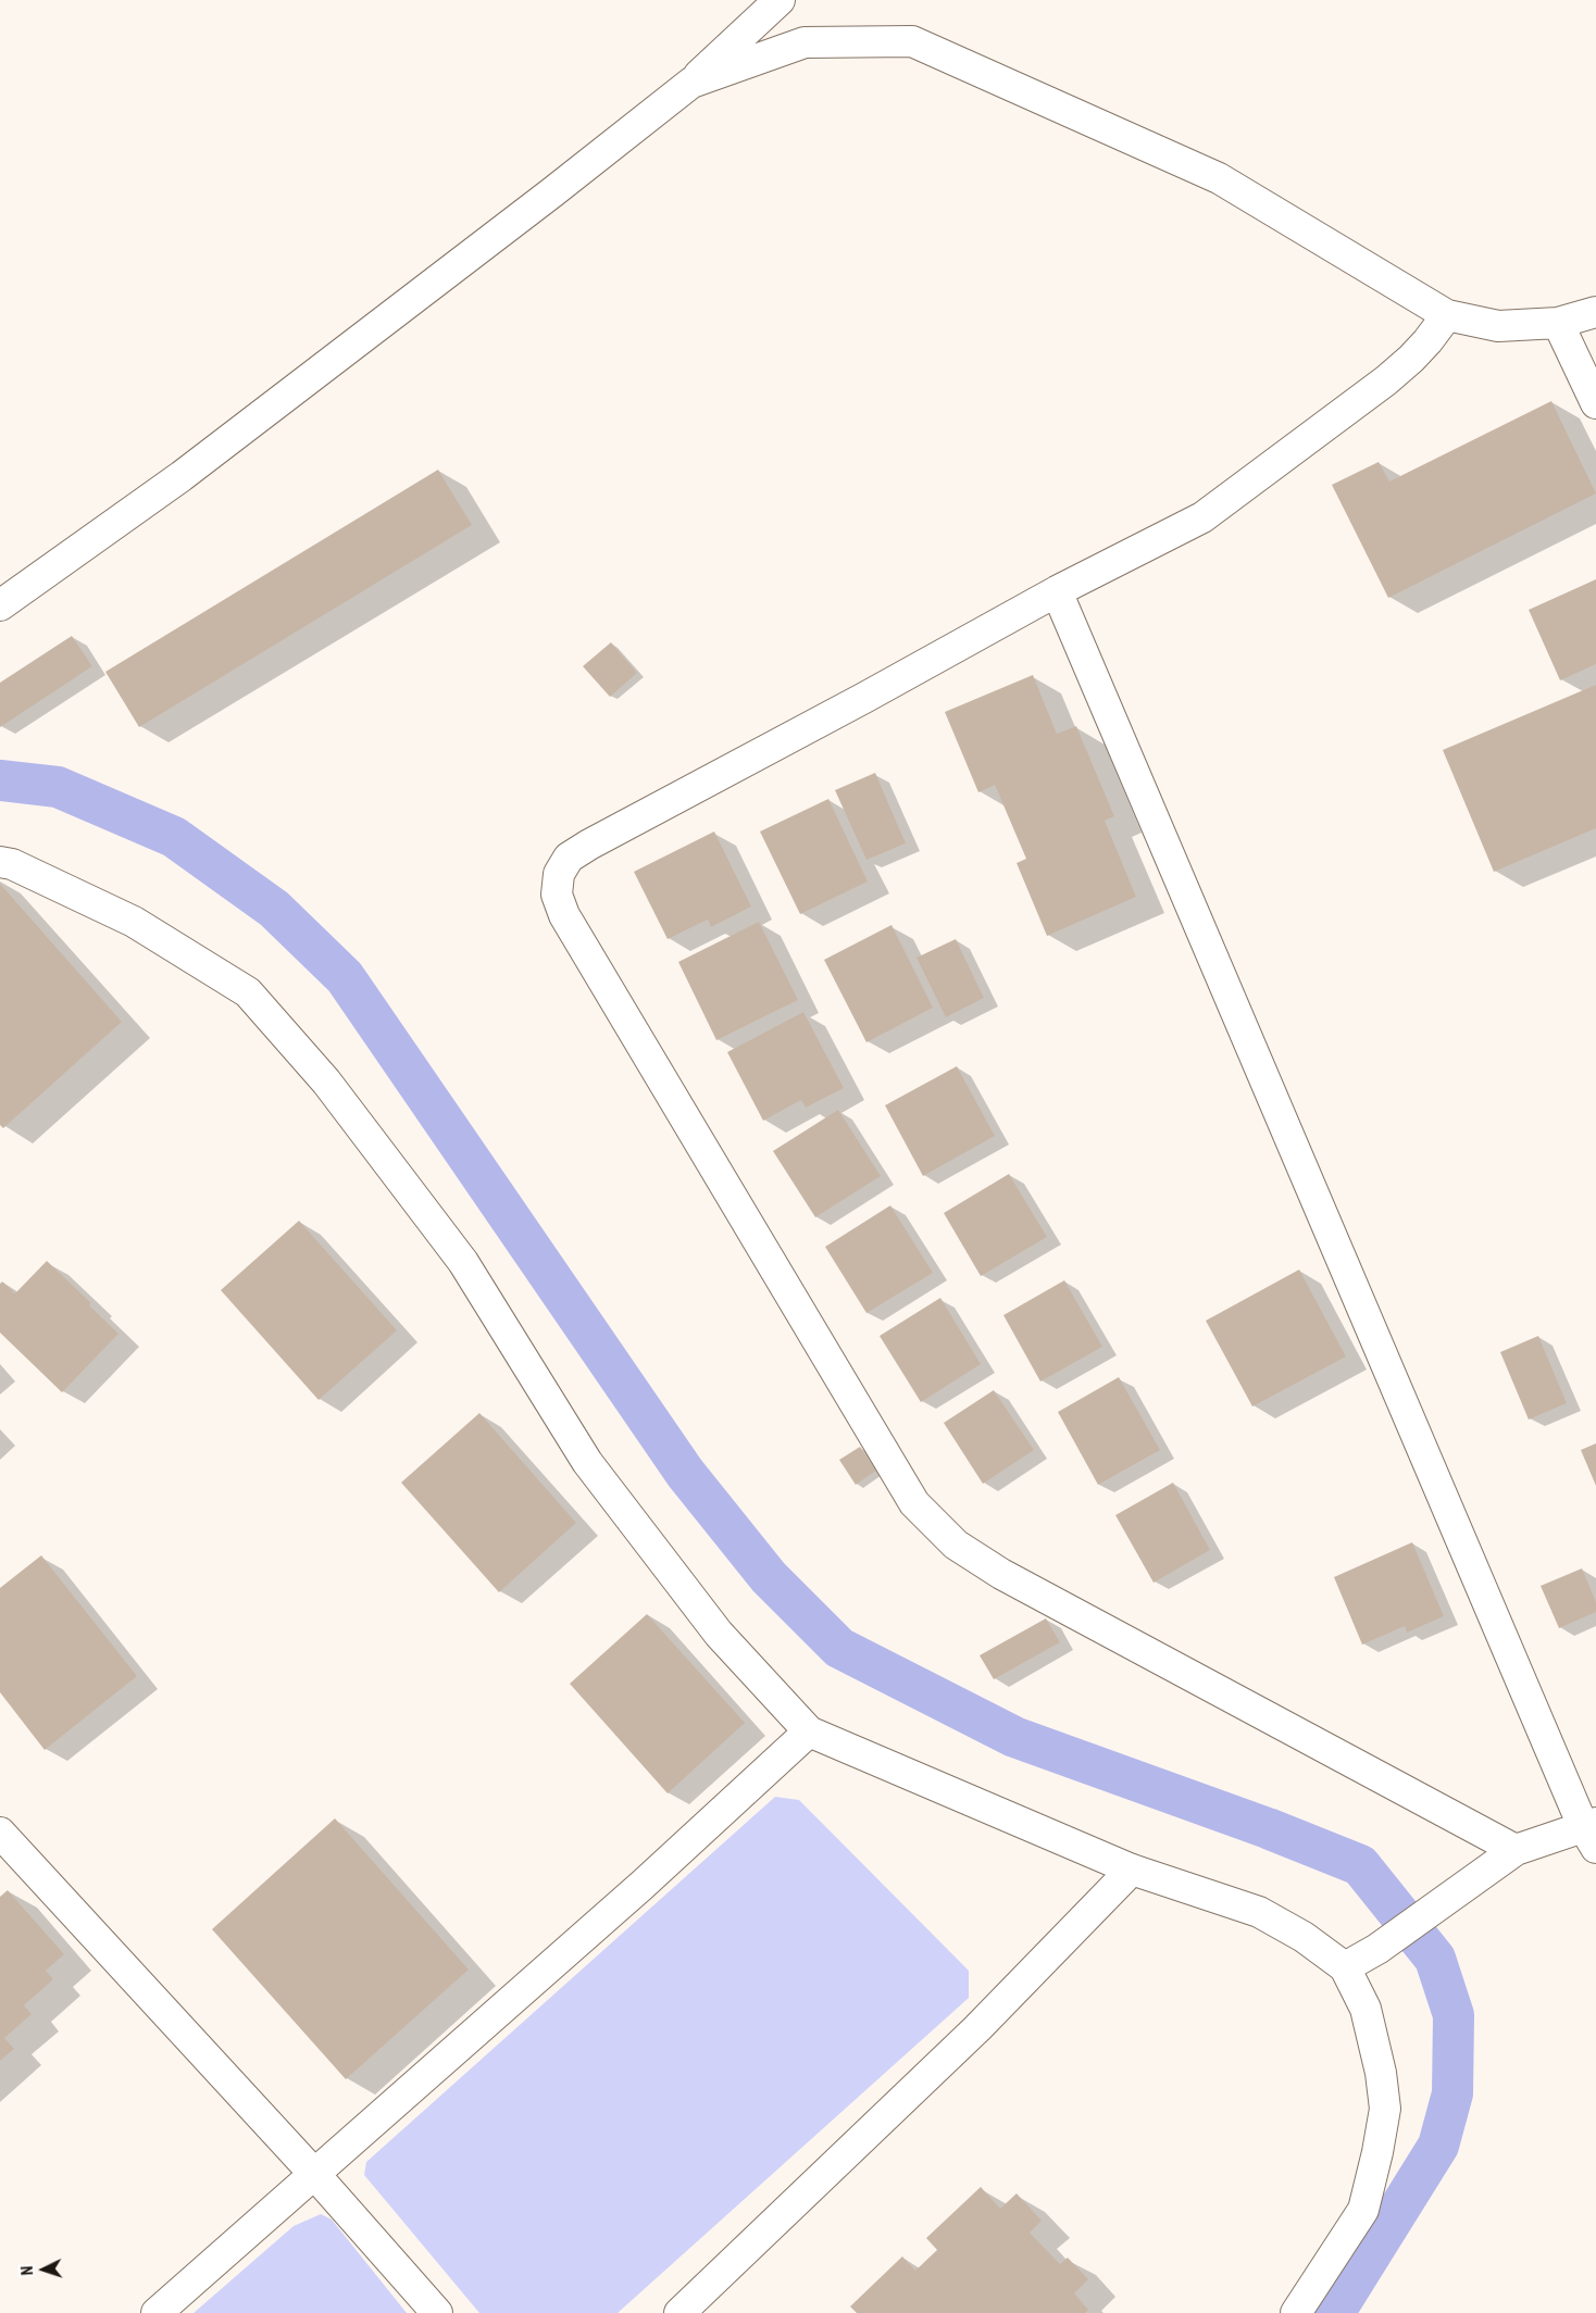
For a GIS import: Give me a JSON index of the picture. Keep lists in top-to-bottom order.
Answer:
{
  "north": "left"
}
